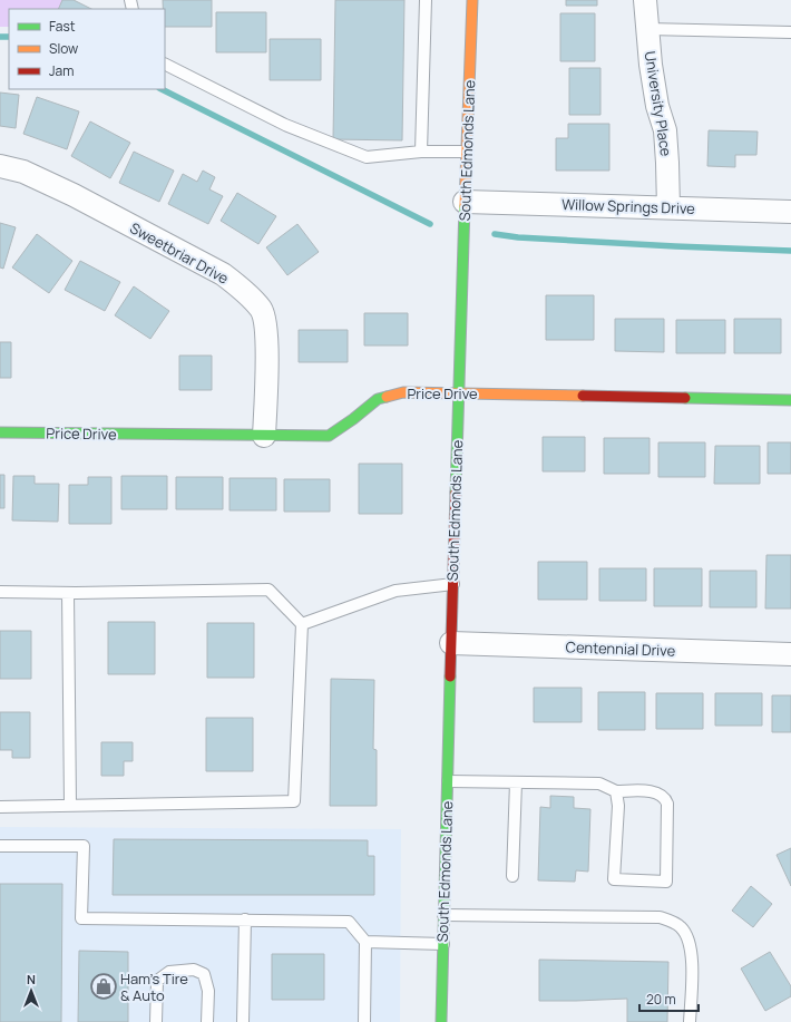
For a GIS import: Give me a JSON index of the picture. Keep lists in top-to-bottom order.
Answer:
{
  "streets": {
    "street": [
      "University Place",
      "South Edmonds Lane",
      "Willow Springs Drive",
      "Sweetbriar Drive",
      "Price Drive",
      "Centennial Drive"
    ]
  },
  "crossings": [
    ["University Place", "Willow Springs Drive"],
    ["South Edmonds Lane", "Willow Springs Drive"],
    ["South Edmonds Lane", "Price Drive"],
    ["South Edmonds Lane", "Centennial Drive"],
    ["Sweetbriar Drive", "Price Drive"]
  ],
  "places": {
    "shop": ["Ham's Tire & Auto"]
  },
  "legend": ["Fast", "Slow", "Jam"],
  "scale_bar": "20 m",
  "north": "top"
}
